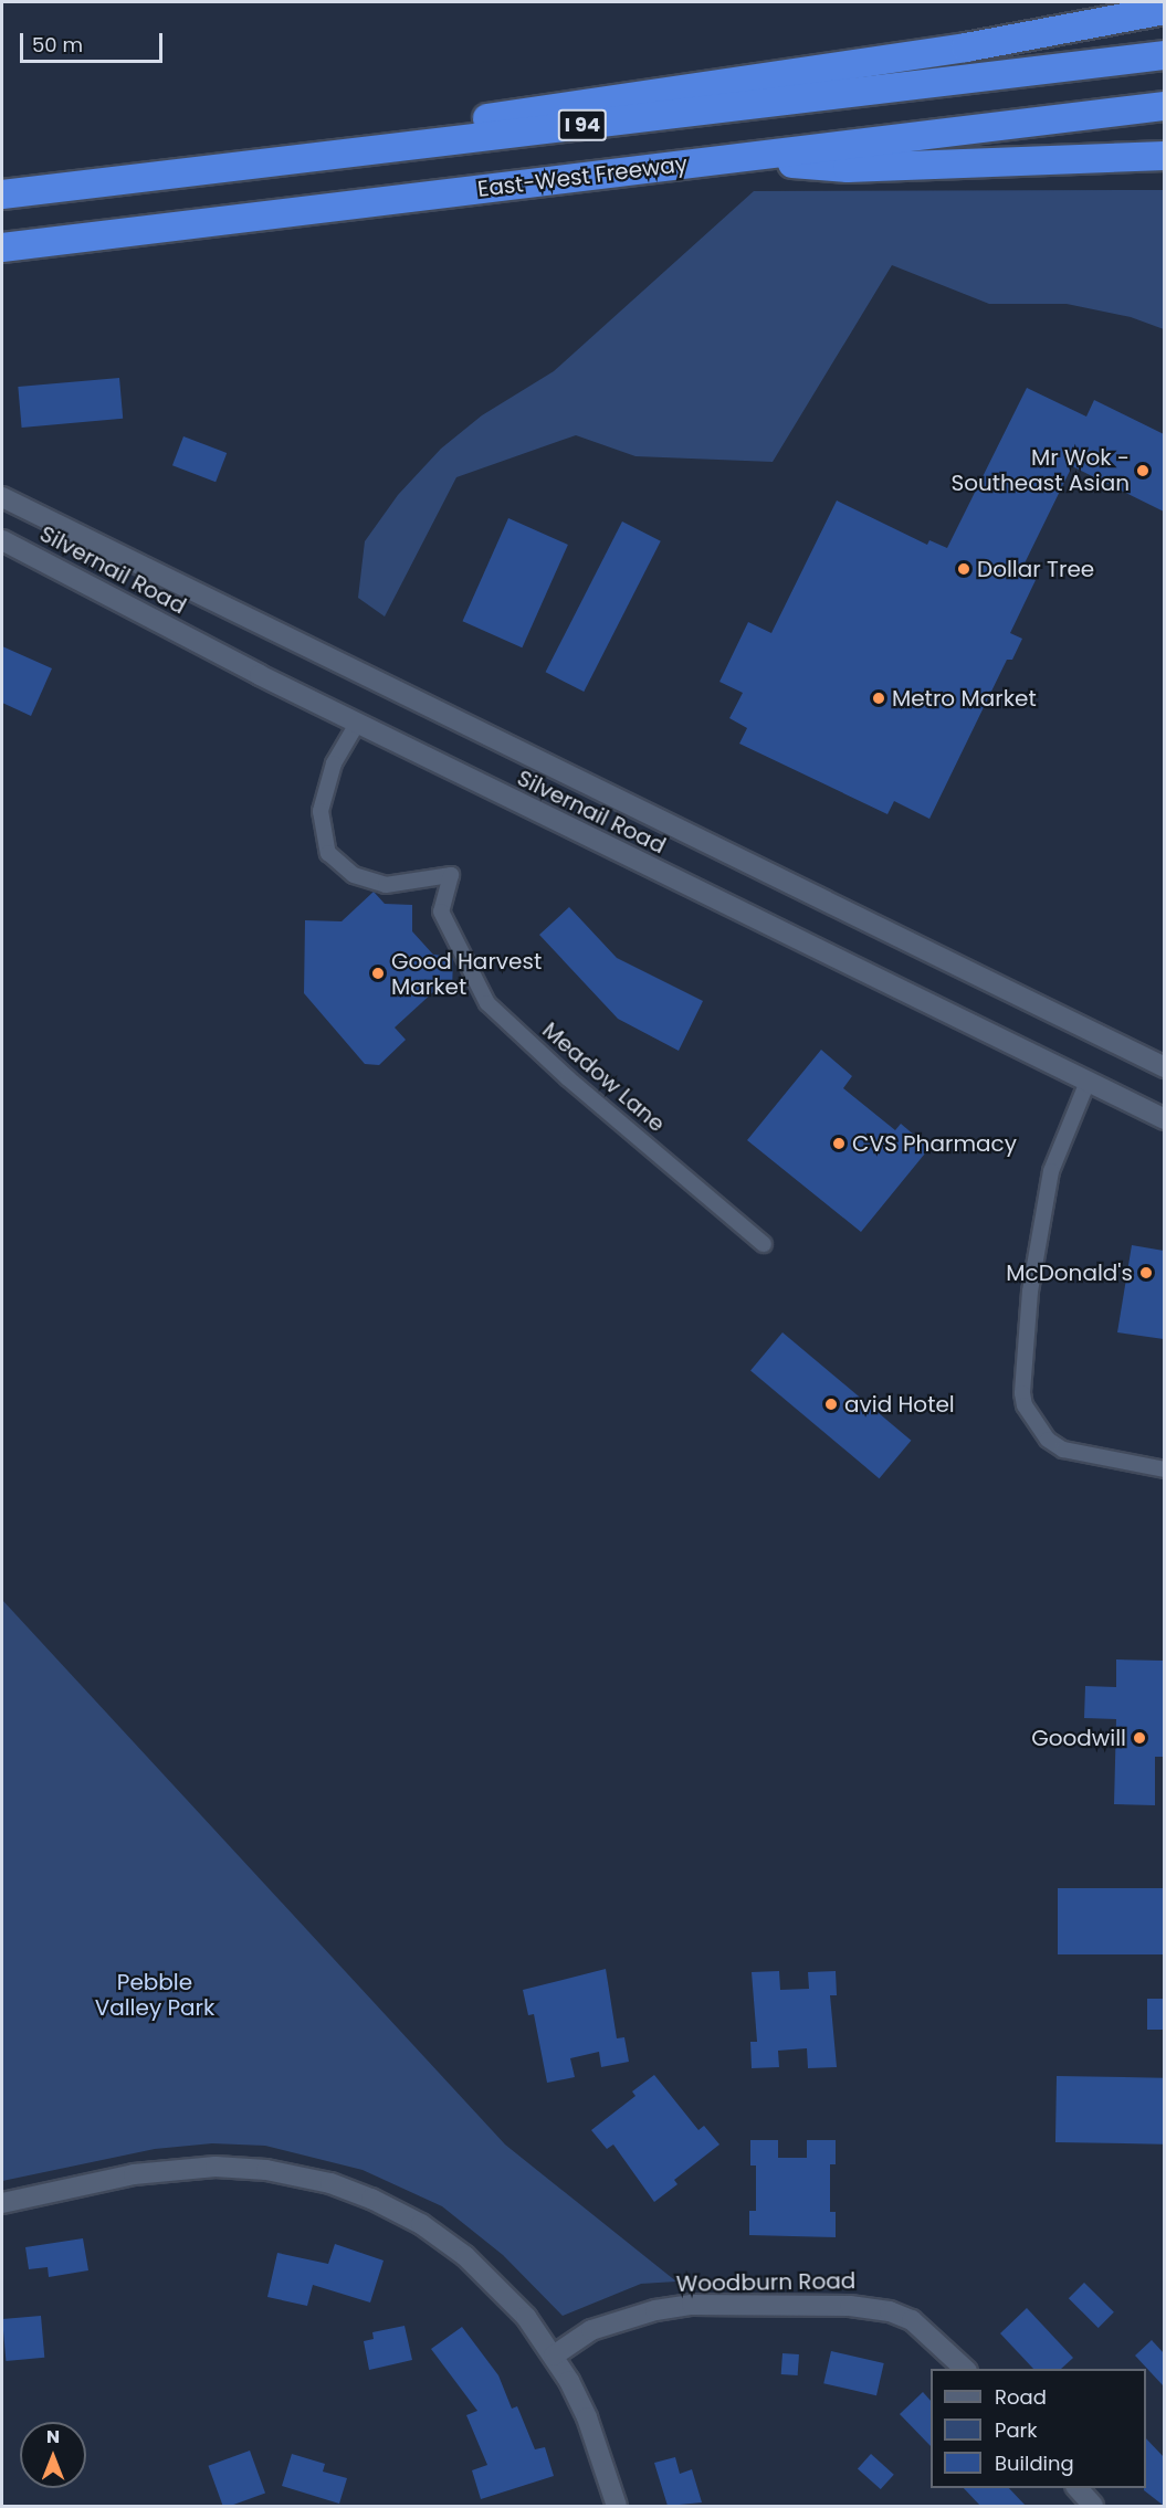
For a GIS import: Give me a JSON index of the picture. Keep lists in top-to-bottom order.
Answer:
{
  "streets": {
    "highway": ["I 94", "East-West Freeway"],
    "street": ["Silvernail Road", "Meadow Lane", "Woodburn Road"]
  },
  "crossings": [
    ["Silvernail Road", "Meadow Lane"]
  ],
  "parks": ["Pebble Valley Park"],
  "places": [
    "Mr Wok - Southeast Asian",
    "Dollar Tree",
    "Metro Market",
    "Good Harvest Market",
    "CVS Pharmacy",
    "McDonald's",
    "avid Hotel",
    "Goodwill"
  ],
  "legend": ["Road", "Park", "Building"],
  "scale_bar": "50 m",
  "north": "top"
}
